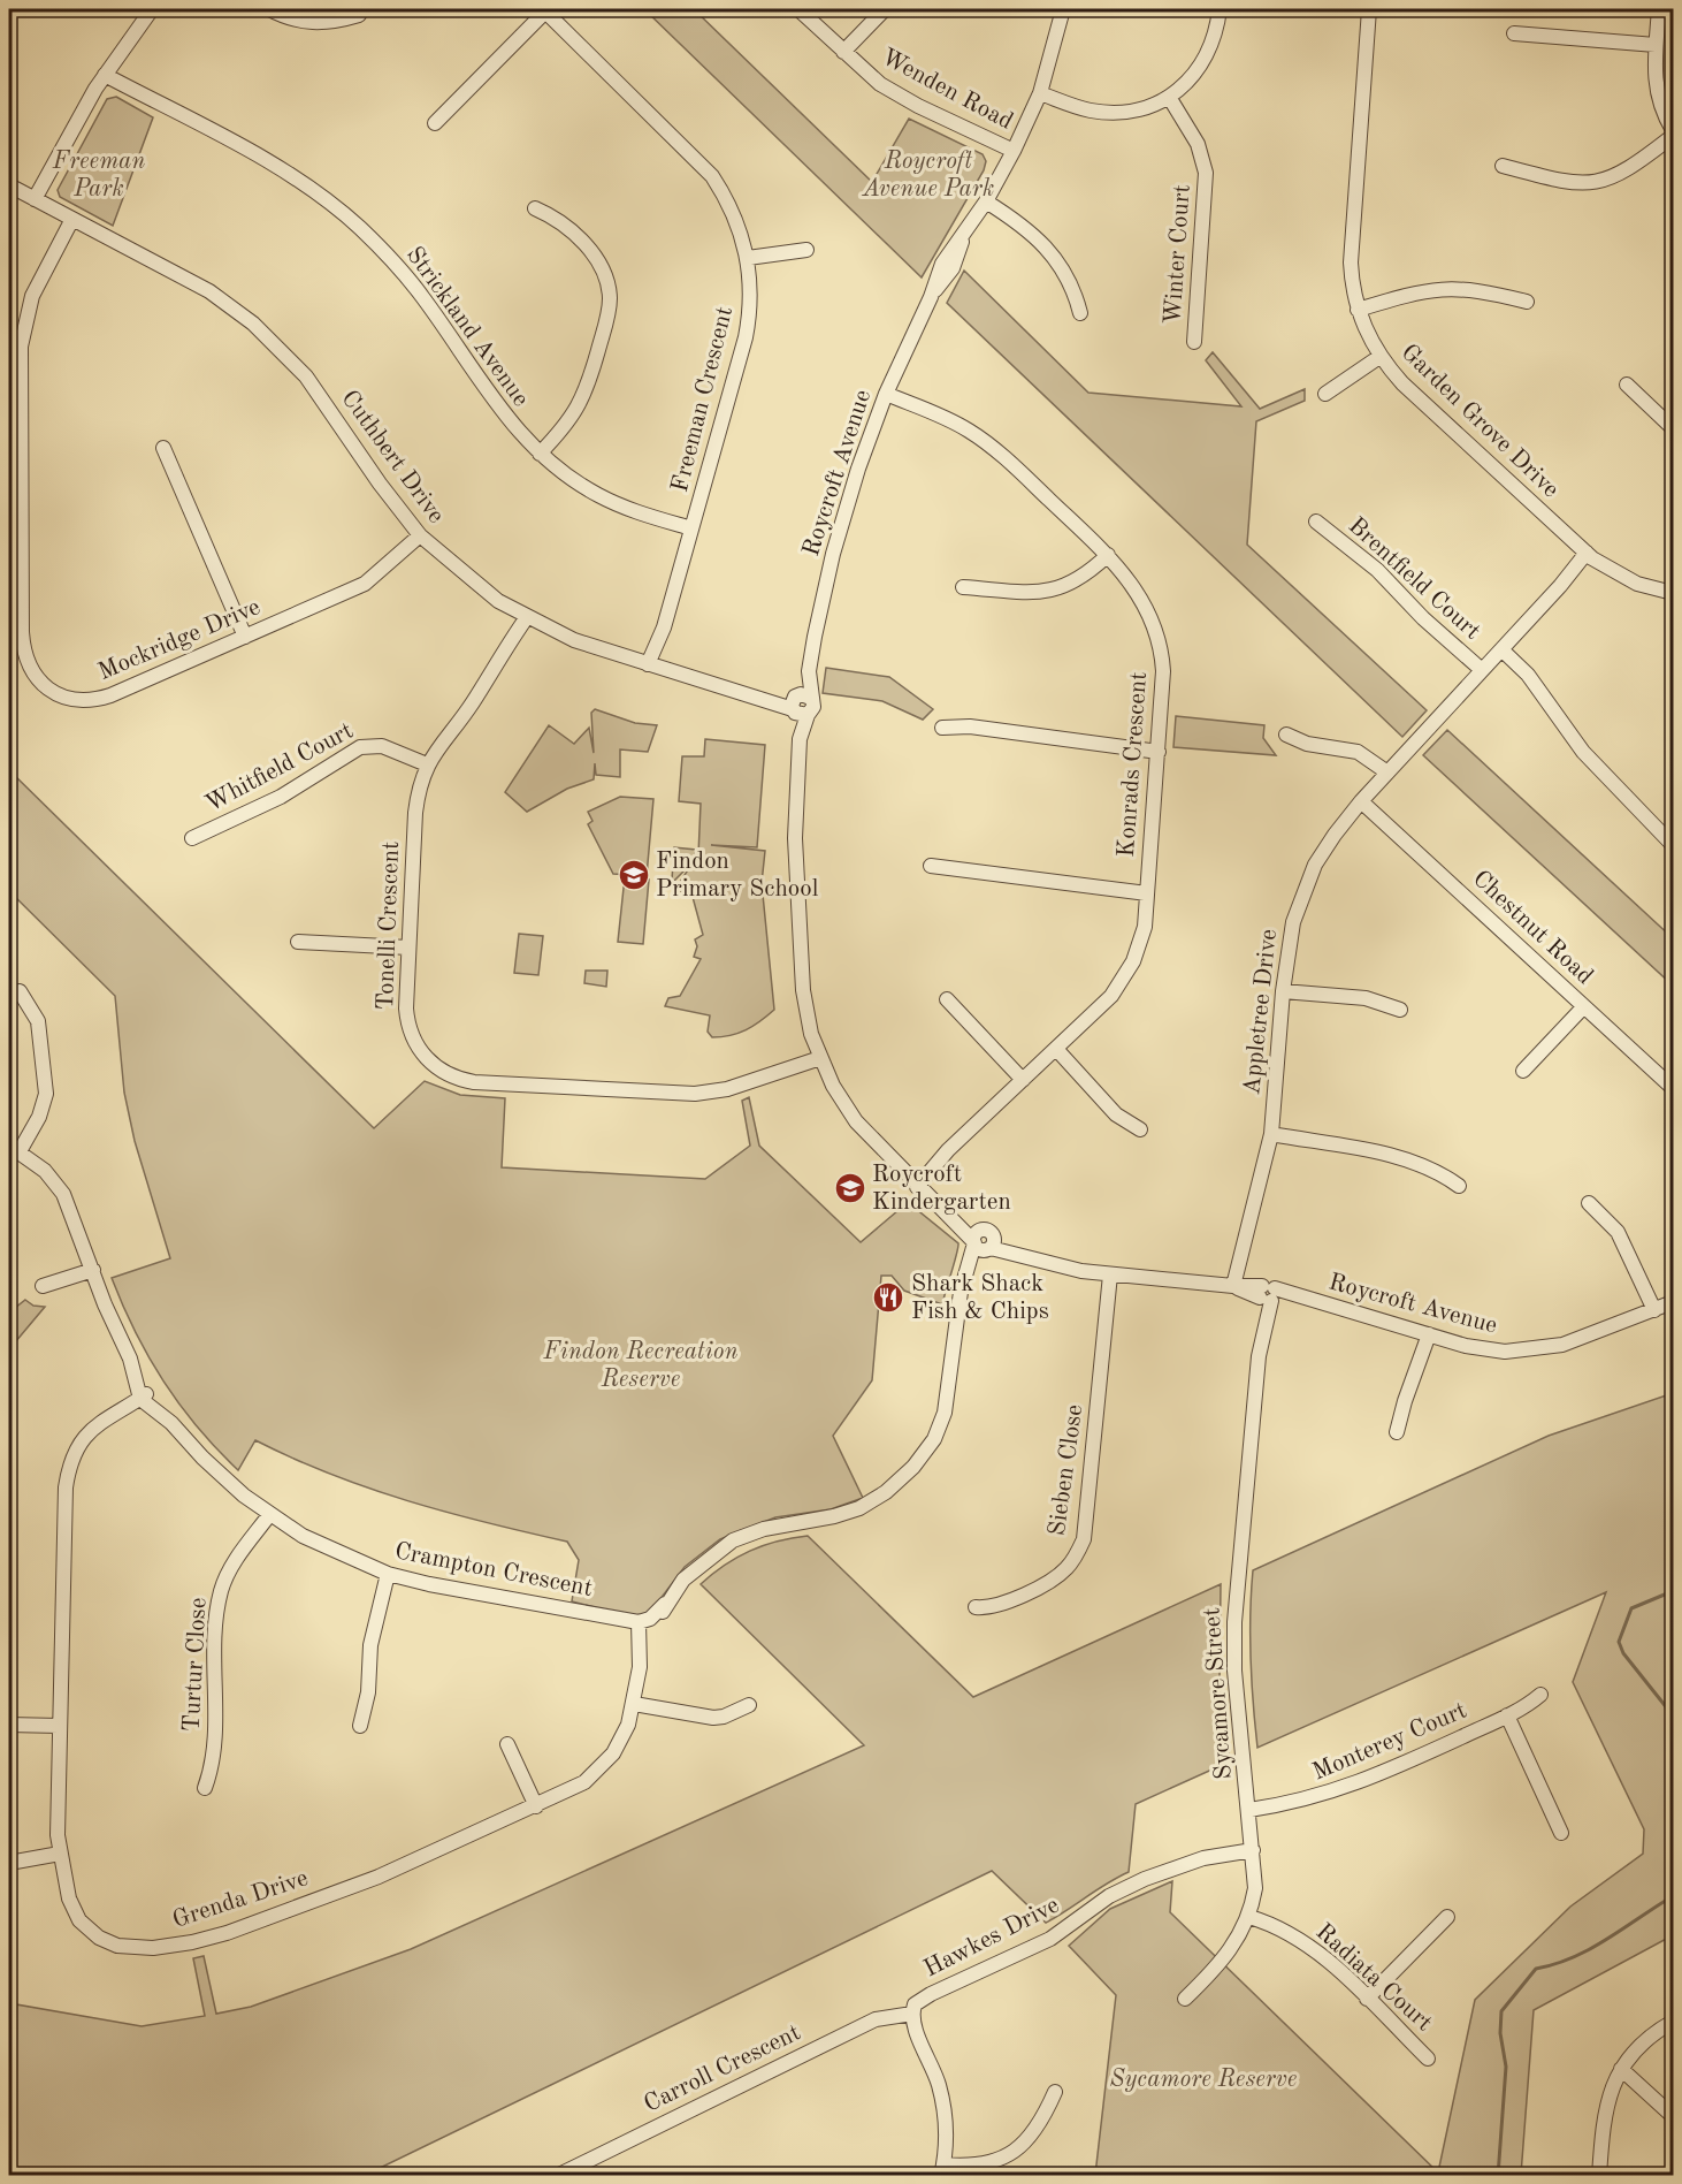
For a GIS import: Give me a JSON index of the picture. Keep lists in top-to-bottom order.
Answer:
{
  "streets": {
    "street": [
      "Wenden Road",
      "Winter Court",
      "Strickland Avenue",
      "Freeman Crescent",
      "Garden Grove Drive",
      "Cuthbert Drive",
      "Roycroft Avenue",
      "Brentfield Court",
      "Mockridge Drive",
      "Konrads Crescent",
      "Whitfield Court",
      "Tonelli Crescent",
      "Chestnut Road",
      "Appletree Drive",
      "Sieben Close",
      "Crampton Crescent",
      "Turtur Close",
      "Sycamore Street",
      "Monterey Court",
      "Grenda Drive",
      "Hawkes Drive",
      "Radiata Court",
      "Carroll Crescent"
    ]
  },
  "crossings": [
    ["Wenden Road", "Roycroft Avenue"],
    ["Strickland Avenue", "Freeman Crescent"],
    ["Freeman Crescent", "Cuthbert Drive"],
    ["Garden Grove Drive", "Appletree Drive"],
    ["Cuthbert Drive", "Roycroft Avenue"],
    ["Cuthbert Drive", "Mockridge Drive"],
    ["Cuthbert Drive", "Tonelli Crescent"],
    ["Roycroft Avenue", "Konrads Crescent"],
    ["Roycroft Avenue", "Tonelli Crescent"],
    ["Roycroft Avenue", "Appletree Drive"],
    ["Roycroft Avenue", "Sieben Close"],
    ["Roycroft Avenue", "Sycamore Street"],
    ["Brentfield Court", "Appletree Drive"],
    ["Whitfield Court", "Tonelli Crescent"],
    ["Chestnut Road", "Appletree Drive"],
    ["Crampton Crescent", "Turtur Close"],
    ["Crampton Crescent", "Grenda Drive"],
    ["Sycamore Street", "Monterey Court"],
    ["Sycamore Street", "Hawkes Drive"],
    ["Sycamore Street", "Radiata Court"],
    ["Hawkes Drive", "Carroll Crescent"]
  ],
  "parks": [
    "Freeman Park",
    "Roycroft Avenue Park",
    "Findon Recreation Reserve",
    "Sycamore Reserve"
  ],
  "places": {
    "school or university": ["Findon Primary School", "Roycroft Kindergarten"],
    "restaurant": ["Shark Shack Fish & Chips"]
  }
}
